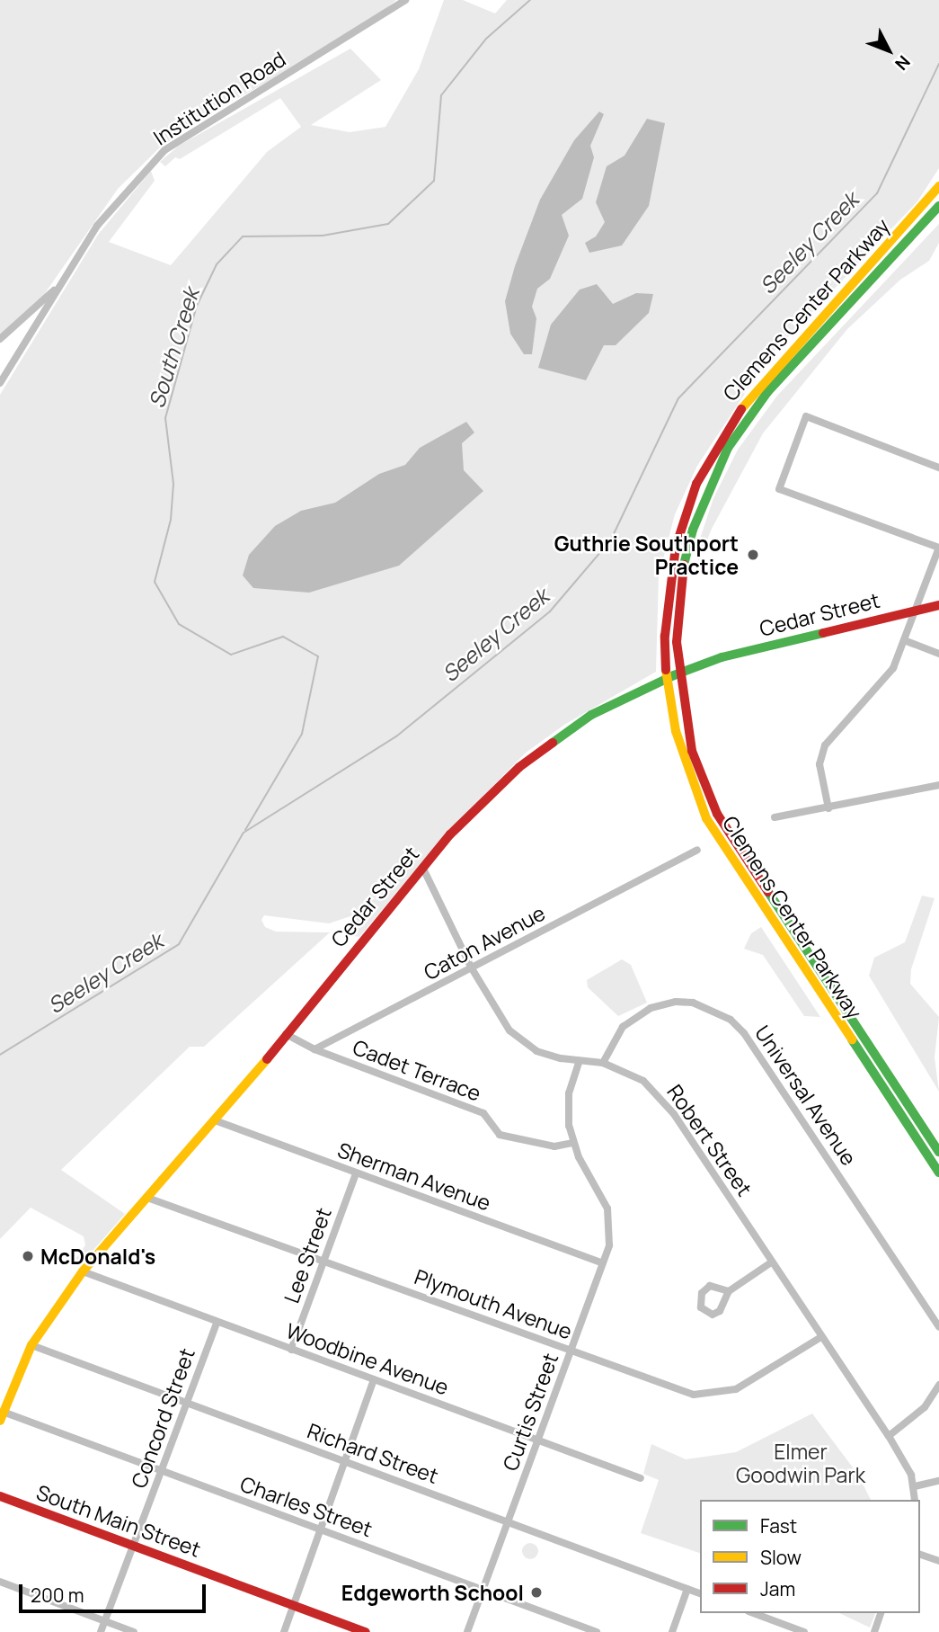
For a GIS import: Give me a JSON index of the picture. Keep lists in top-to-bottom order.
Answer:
{
  "streets": {
    "main road": ["Clemens Center Parkway", "Cedar Street", "South Main Street"],
    "street": [
      "Institution Road",
      "Caton Avenue",
      "Cadet Terrace",
      "Universal Avenue",
      "Robert Street",
      "Sherman Avenue",
      "Lee Street",
      "Plymouth Avenue",
      "Woodbine Avenue",
      "Curtis Street",
      "Concord Street",
      "Richard Street",
      "Charles Street"
    ]
  },
  "crossings": [
    ["Clemens Center Parkway", "Cedar Street"],
    ["Cedar Street", "Robert Street"],
    ["Cedar Street", "Sherman Avenue"],
    ["Cedar Street", "Plymouth Avenue"],
    ["Cedar Street", "Woodbine Avenue"],
    ["Cedar Street", "Richard Street"],
    ["Cedar Street", "Charles Street"],
    ["Caton Avenue", "Cadet Terrace"],
    ["Caton Avenue", "Robert Street"],
    ["Cadet Terrace", "Curtis Street"],
    ["Universal Avenue", "Robert Street"],
    ["Robert Street", "Plymouth Avenue"],
    ["Robert Street", "Curtis Street"],
    ["Sherman Avenue", "Lee Street"],
    ["Sherman Avenue", "Curtis Street"],
    ["Lee Street", "Plymouth Avenue"],
    ["Lee Street", "Woodbine Avenue"],
    ["Plymouth Avenue", "Curtis Street"],
    ["Woodbine Avenue", "Curtis Street"],
    ["Woodbine Avenue", "Concord Street"],
    ["Curtis Street", "Richard Street"],
    ["Curtis Street", "Charles Street"],
    ["Concord Street", "Richard Street"],
    ["Concord Street", "Charles Street"],
    ["Concord Street", "South Main Street"]
  ],
  "water": ["Seeley Creek", "South Creek"],
  "parks": ["Elmer Goodwin Park"],
  "places": ["Guthrie Southport Practice", "McDonald's", "Edgeworth School"],
  "legend": ["Fast", "Slow", "Jam"],
  "scale_bar": "200 m",
  "north": "bottom right"
}
